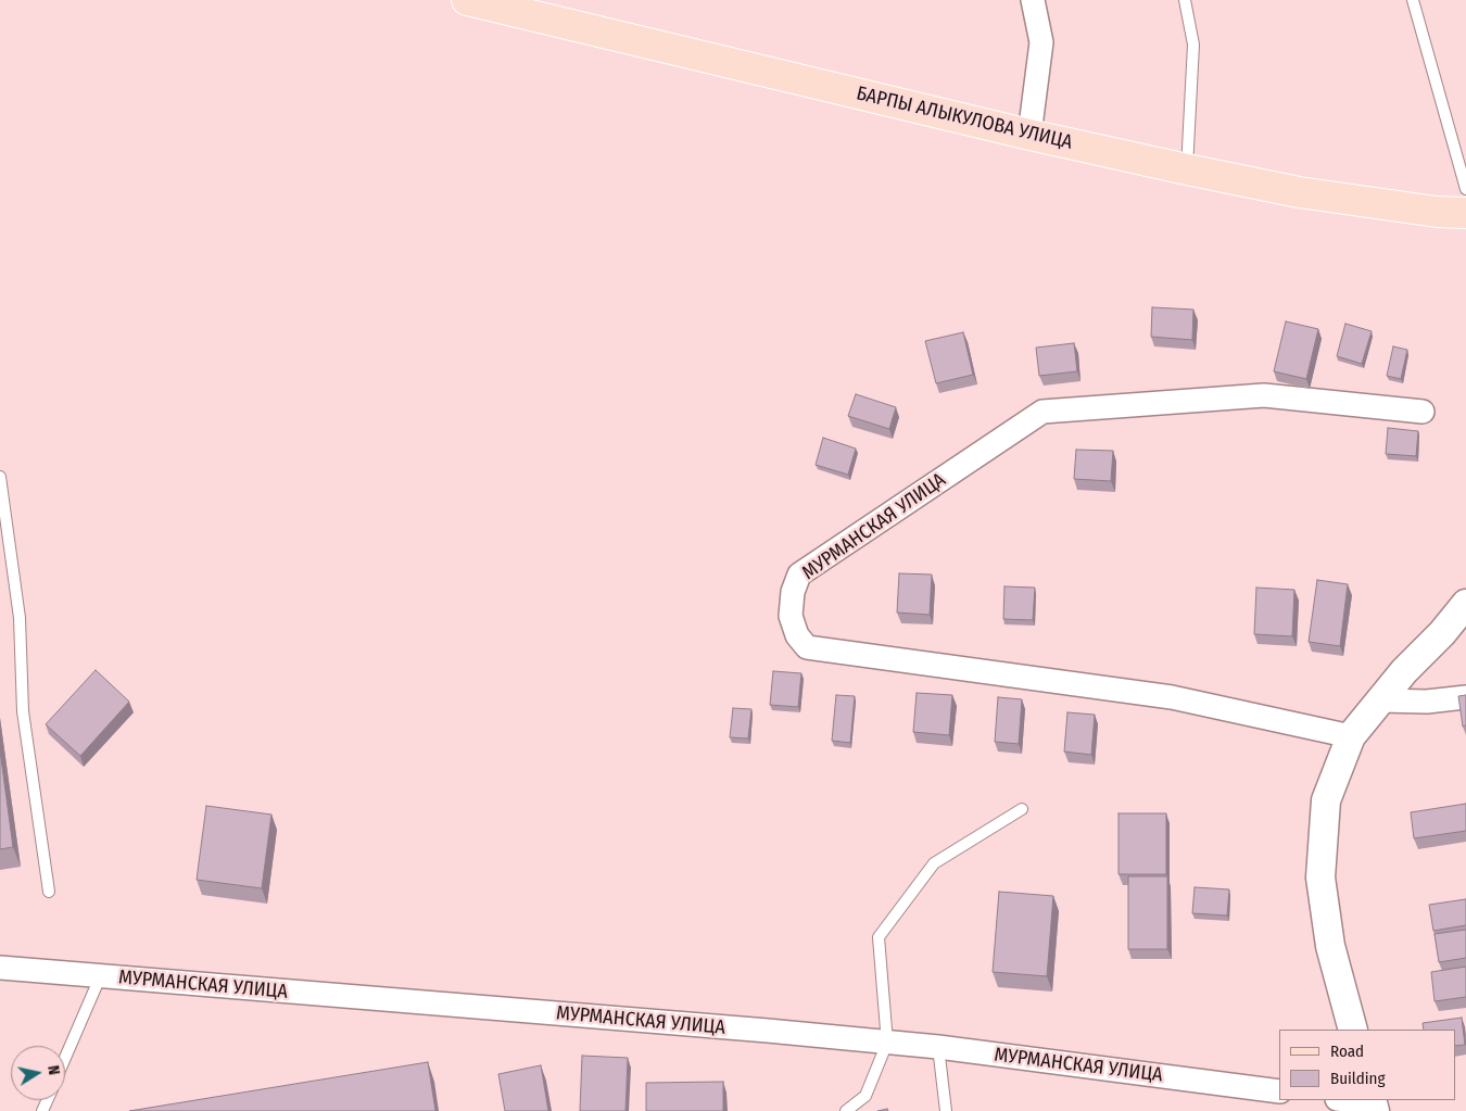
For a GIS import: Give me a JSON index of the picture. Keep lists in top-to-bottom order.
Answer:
{
  "streets": {
    "main road": ["БАРПЫ АЛЫКУЛОВА УЛИЦА"],
    "street": ["МУРМАНСКАЯ УЛИЦА"]
  },
  "legend": ["Road", "Building"],
  "north": "right"
}
